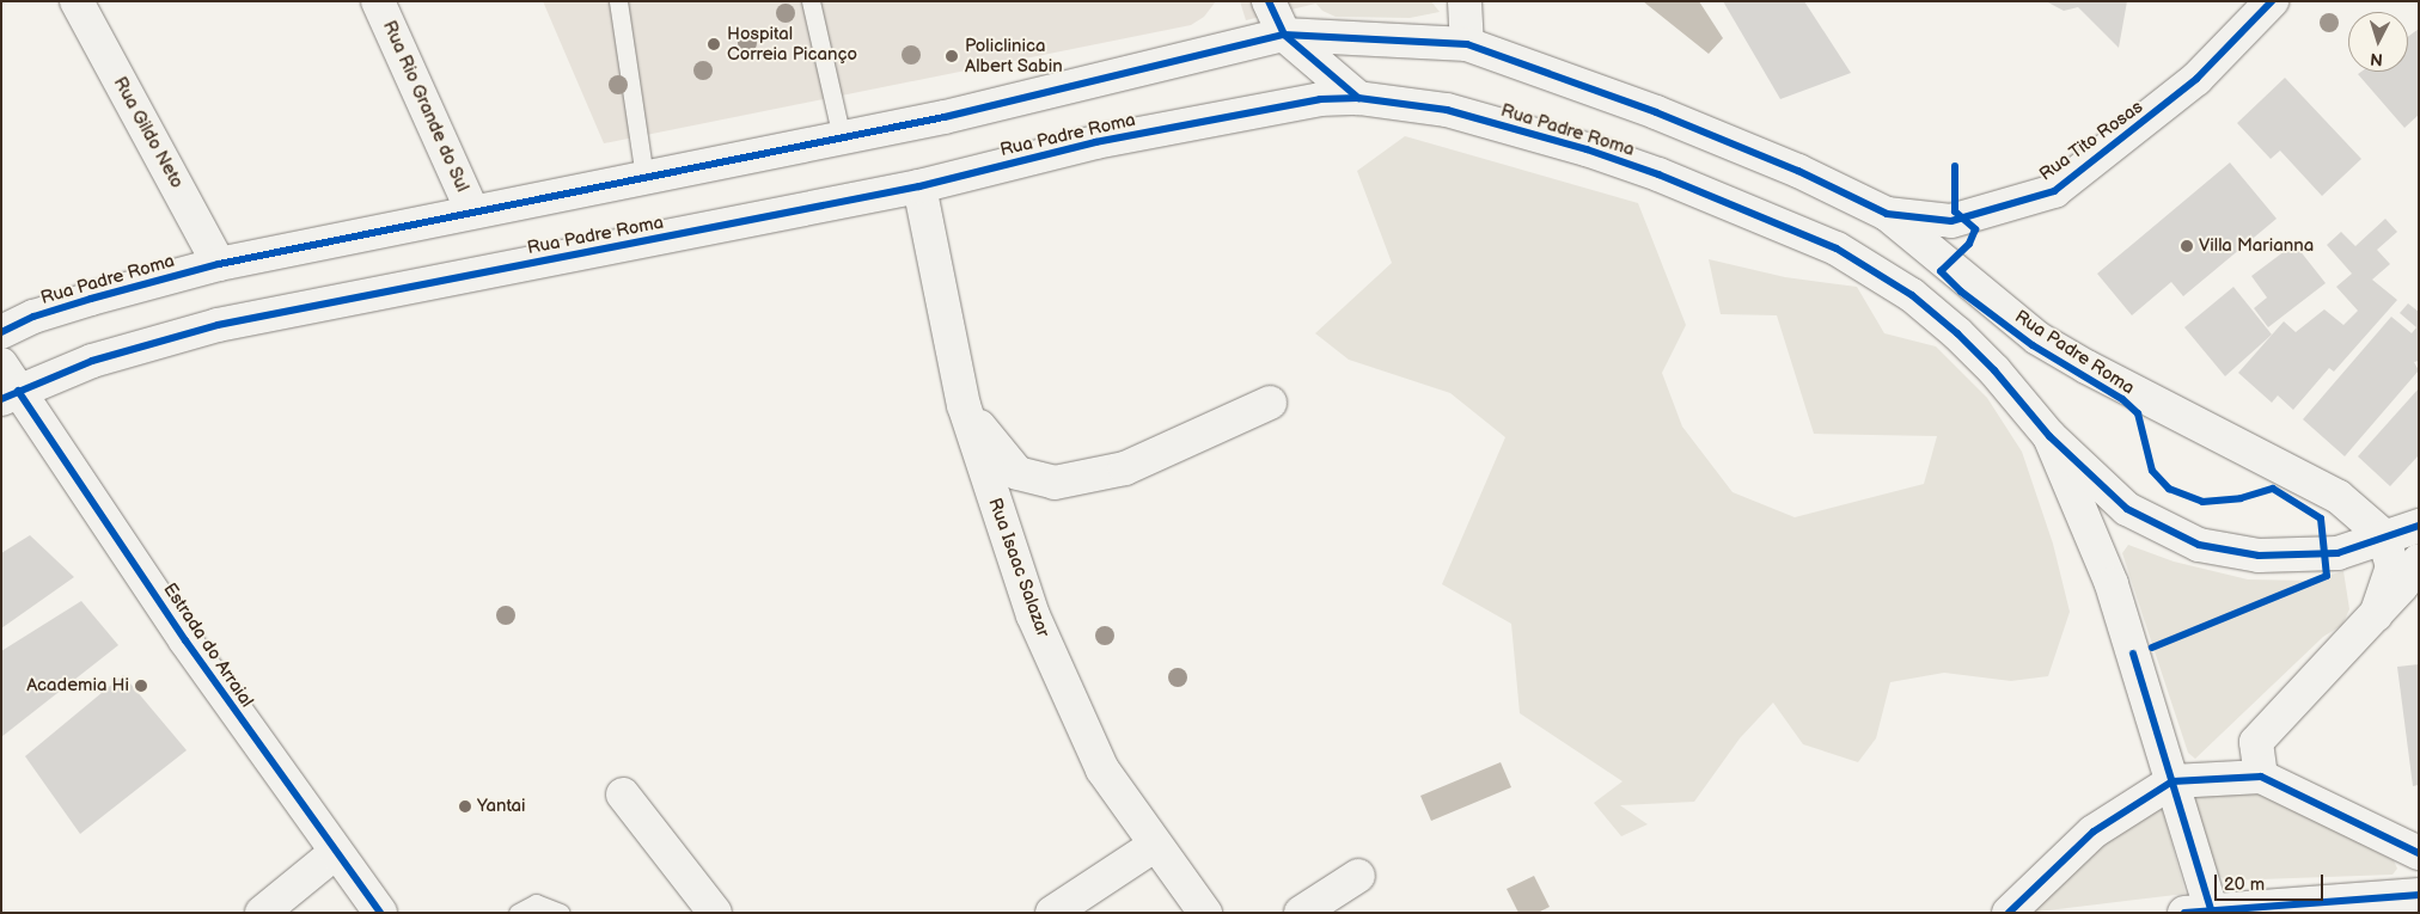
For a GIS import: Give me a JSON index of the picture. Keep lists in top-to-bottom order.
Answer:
{
  "streets": {
    "main road": [
      "Rua Rio Grande do Sul",
      "Rua Padre Roma",
      "Rua Gildo Neto",
      "Rua Tito Rosas",
      "Rua Isaac Salazar",
      "Estrada do Arraial"
    ]
  },
  "crossings": [
    ["Rua Rio Grande do Sul", "Rua Padre Roma"],
    ["Rua Padre Roma", "Rua Gildo Neto"],
    ["Rua Padre Roma", "Rua Tito Rosas"],
    ["Rua Padre Roma", "Rua Isaac Salazar"],
    ["Rua Padre Roma", "Estrada do Arraial"]
  ],
  "places": [
    "Hospital Correia Picanço",
    "Policlinica Albert Sabin",
    "Villa Marianna",
    "Academia Hi",
    "Yantai"
  ],
  "scale_bar": "20 m",
  "north": "bottom"
}
